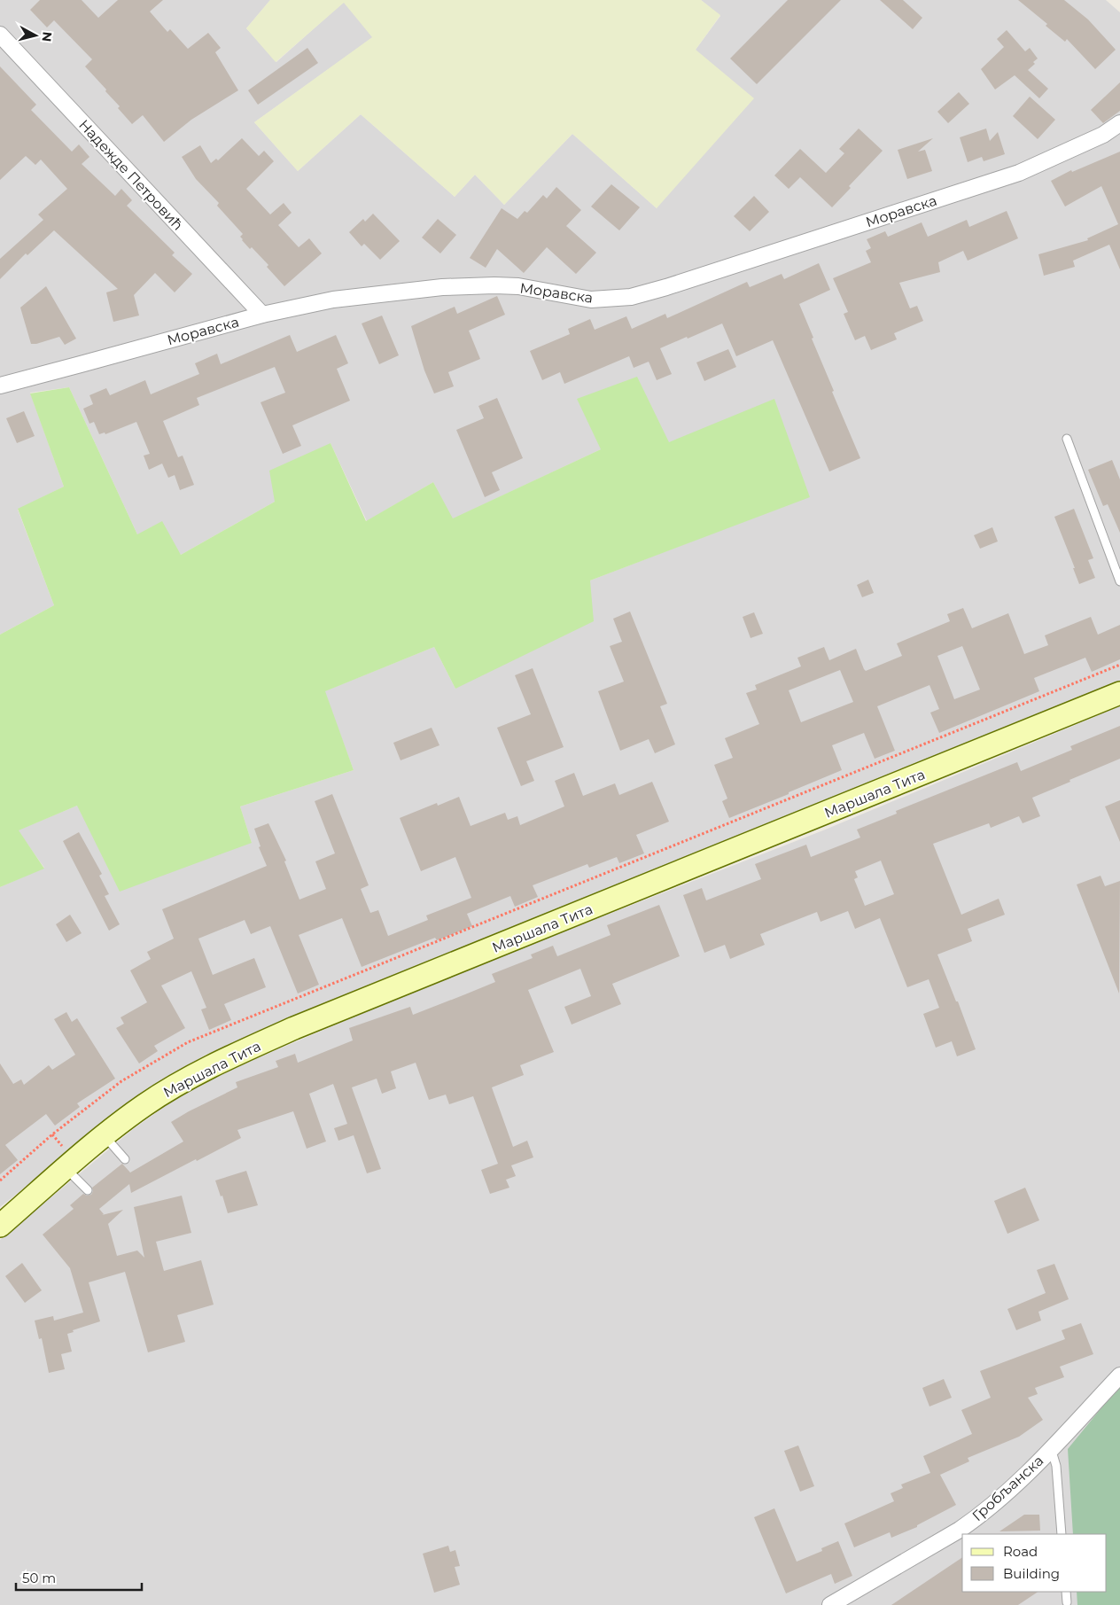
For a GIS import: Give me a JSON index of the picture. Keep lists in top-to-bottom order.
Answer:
{
  "streets": {
    "main road": ["Маршала Тита"],
    "street": ["Надежде Петровић", "Моравска", "Гробљанска"]
  },
  "crossings": [
    ["Надежде Петровић", "Моравска"]
  ],
  "legend": ["Road", "Building"],
  "scale_bar": "50 m",
  "north": "right"
}
